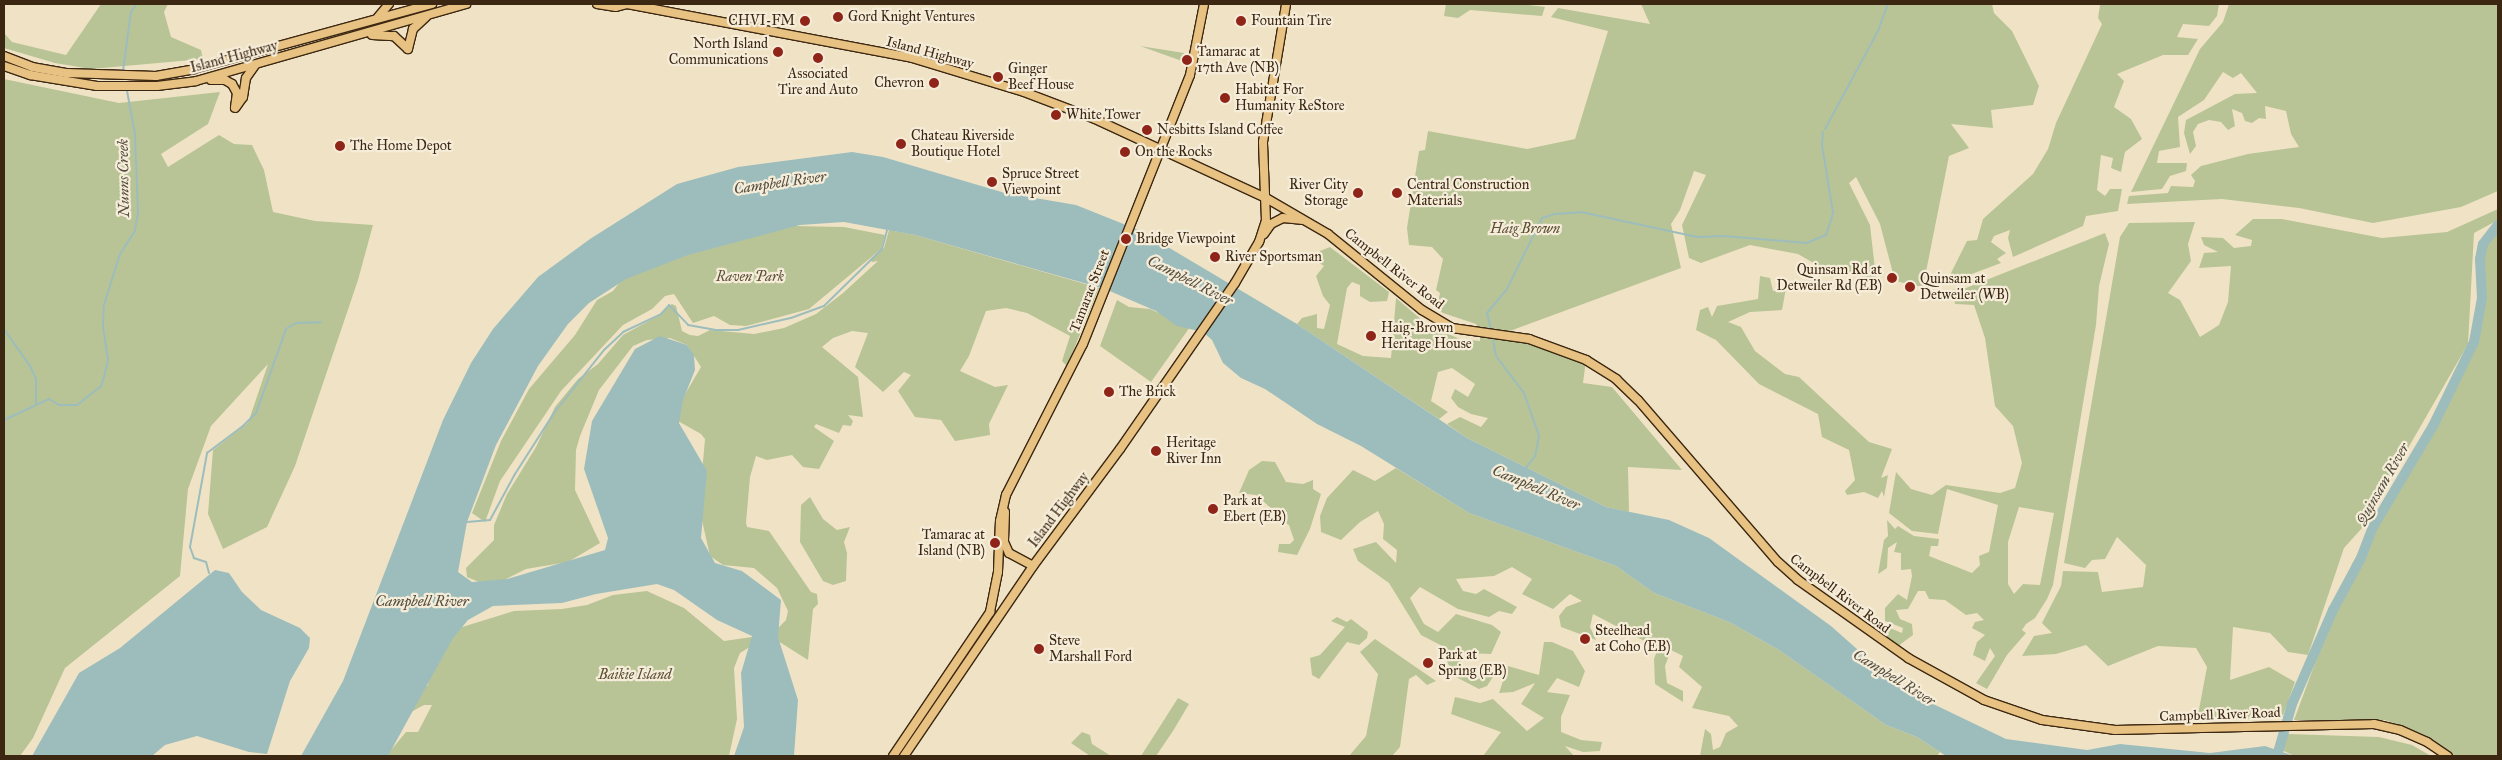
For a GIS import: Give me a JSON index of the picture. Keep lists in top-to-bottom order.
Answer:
{
  "streets": {
    "main road": ["Island Highway", "Campbell River Road", "Tamarac Street"]
  },
  "crossings": [
    ["Island Highway", "Campbell River Road"],
    ["Island Highway", "Tamarac Street"]
  ],
  "water": ["Nunns Creek", "Campbell River", "Quinsam River"],
  "parks": ["Haig Brown", "Raven Park", "Baikie Island"],
  "places": [
    "Gord Knight Ventures",
    "CHVI-FM",
    "Fountain Tire",
    "North Island Communications",
    "Associated Tire and Auto",
    "Tamarac at 17th Ave (NB)",
    "Ginger Beef House",
    "Chevron",
    "Habitat For Humanity ReStore",
    "White Tower",
    "Nesbitts Island Coffee",
    "Chateau Riverside Boutique Hotel",
    "The Home Depot",
    "On the Rocks",
    "Spruce Street Viewpoint",
    "River City Storage",
    "Central Construction Materials",
    "Bridge Viewpoint",
    "River Sportsman",
    "Quinsam Rd at Detweiler Rd (EB)",
    "Quinsam at Detweiler (WB)",
    "Haig-Brown Heritage House",
    "The Brick",
    "Heritage River Inn",
    "Park at Ebert (EB)",
    "Tamarac at Island (NB)",
    "Steelhead at Coho (EB)",
    "Steve Marshall Ford",
    "Park at Spring (EB)"
  ]
}
